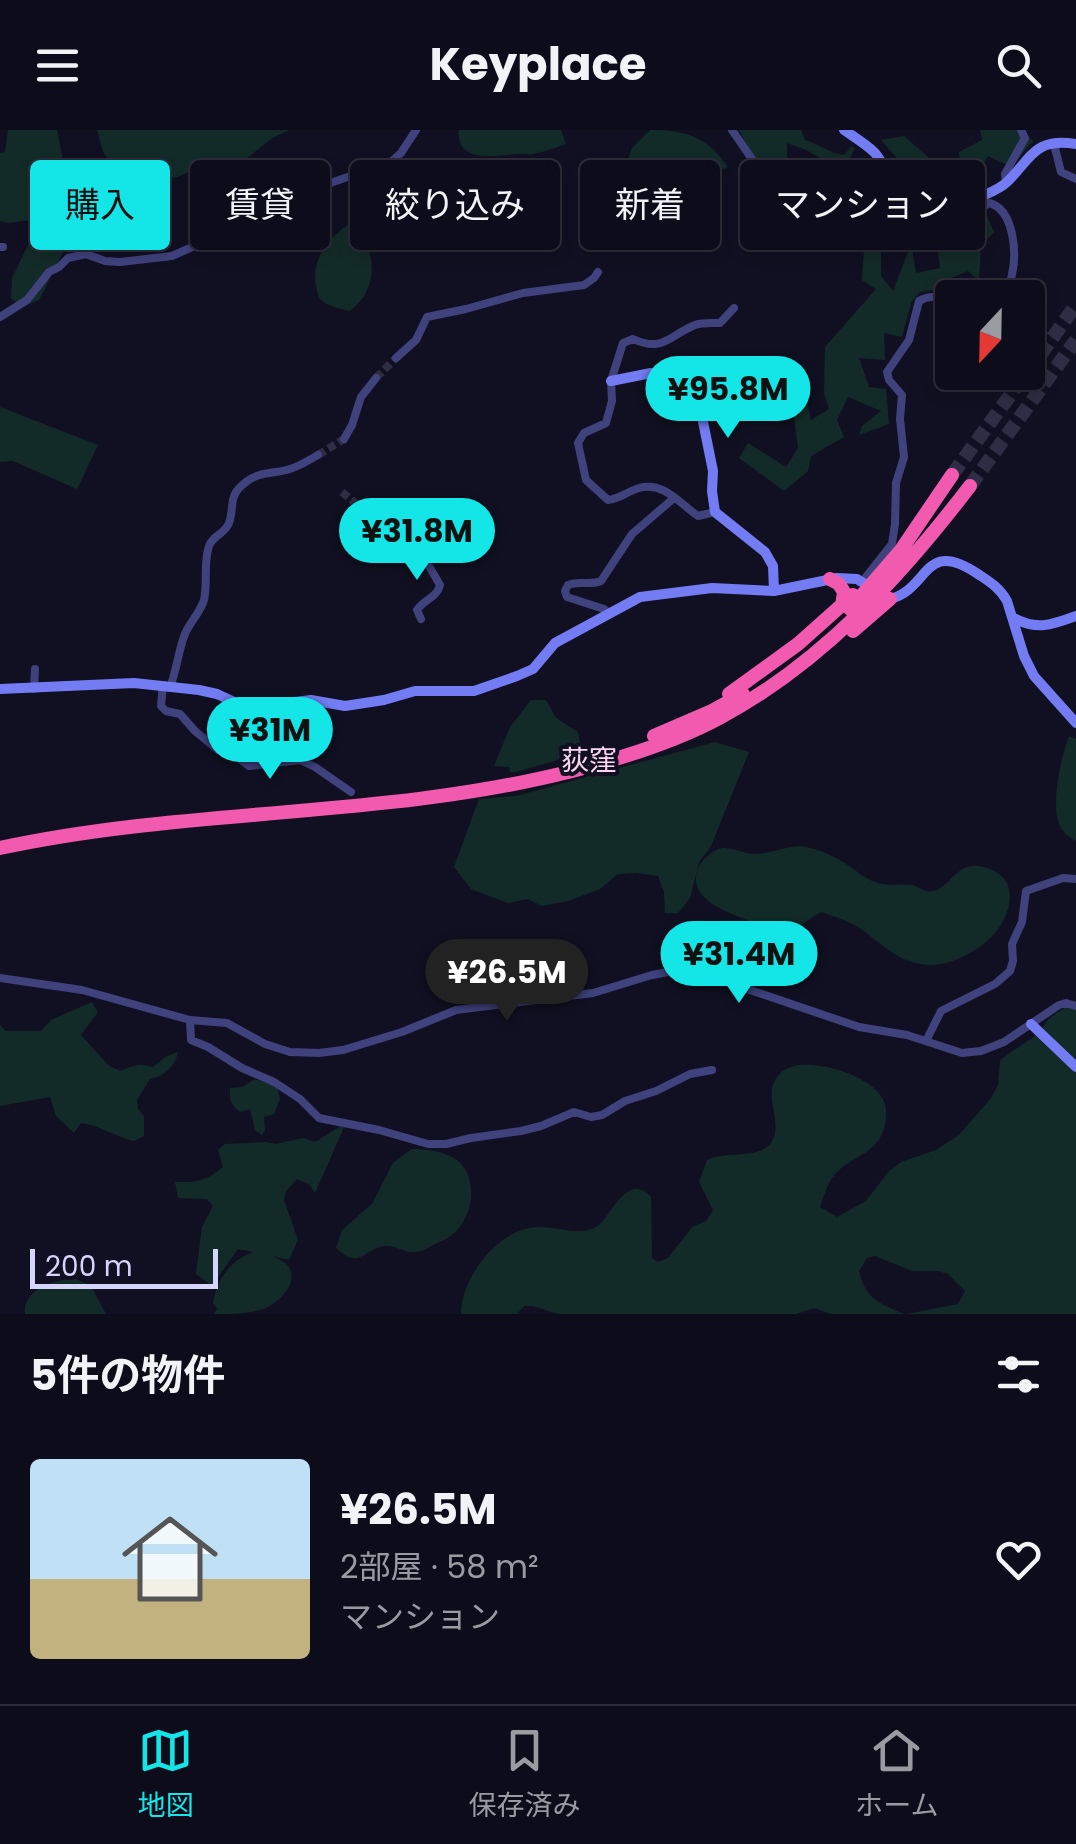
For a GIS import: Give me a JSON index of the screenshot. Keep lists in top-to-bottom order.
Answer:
{
  "districts": ["荻窪"],
  "scale_bar": "200 m",
  "north": "bottom",
  "page": {
    "header": "Keyplace",
    "chip": [
      "購入",
      "賃貸",
      "絞り込み",
      "新着",
      "マンション"
    ],
    "price": [
      "¥95.8M",
      "¥31.8M",
      "¥31M",
      "¥31.4M",
      "¥26.5M"
    ],
    "scale": "200 m",
    "heading": "5件の物件",
    "list": [
      {
        "name": "¥26.5M",
        "note": "2部屋 · 58 m² · マンション"
      }
    ],
    "tabs": ["地図", "保存済み", "ホーム"]
  }
}
